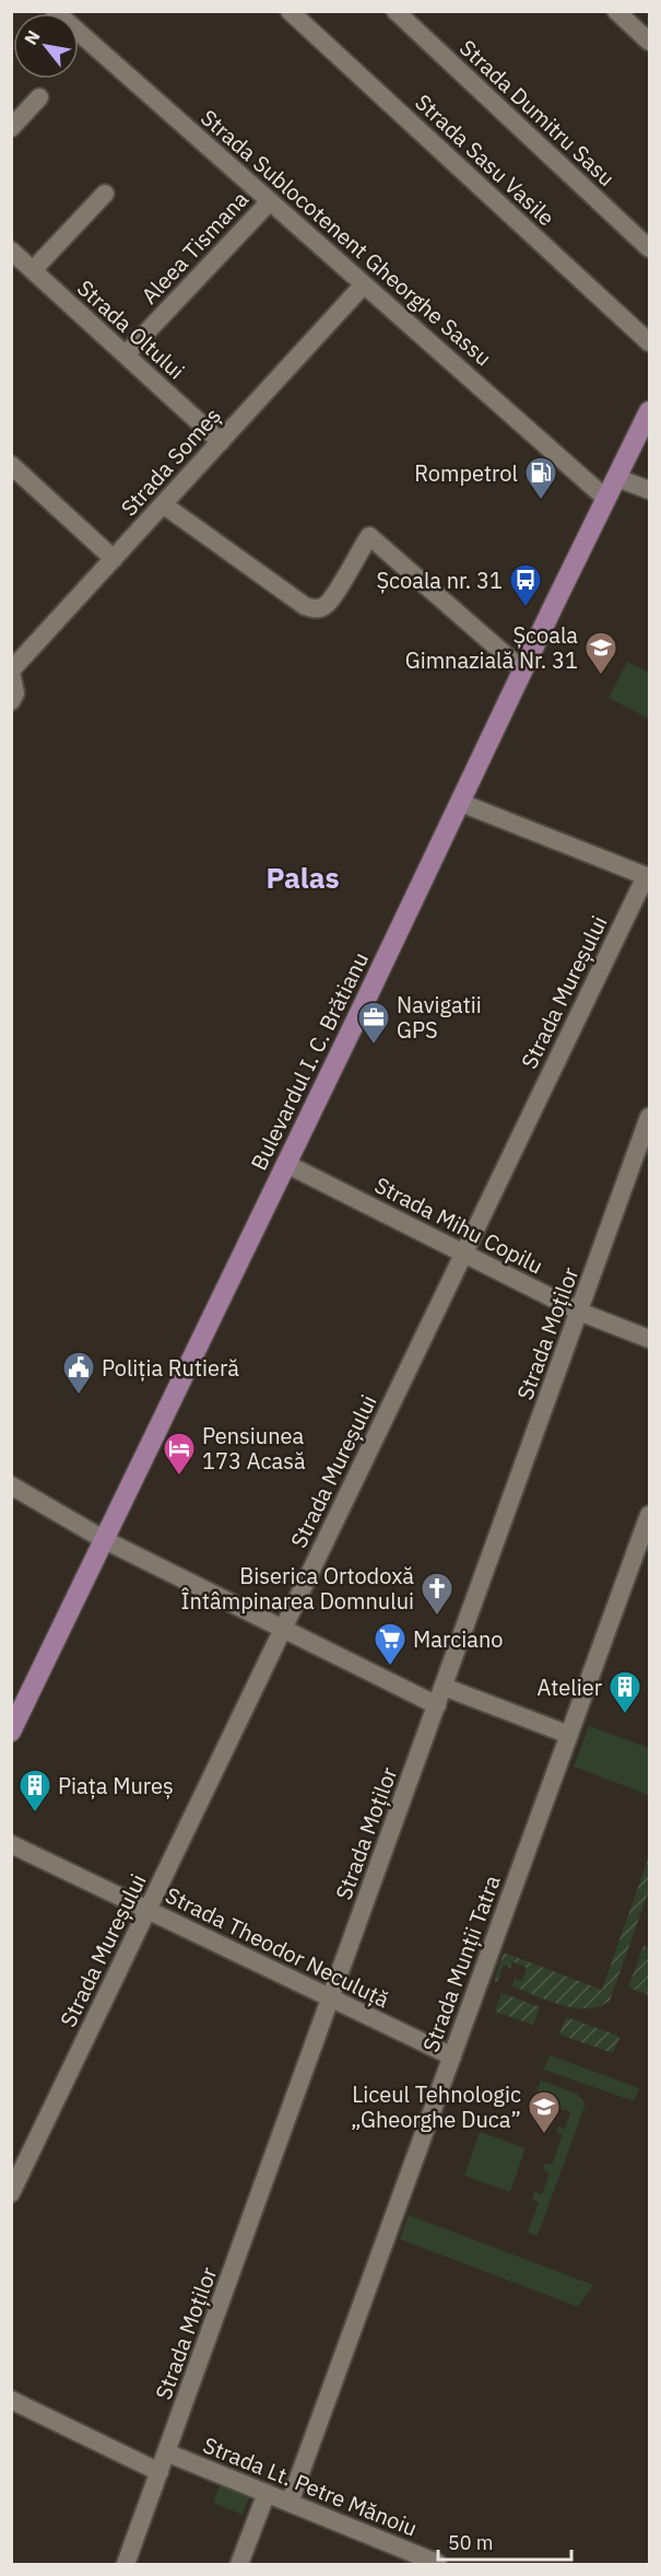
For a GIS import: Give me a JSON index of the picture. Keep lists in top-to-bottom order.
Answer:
{
  "streets": {
    "main road": ["Bulevardul I. C. Brătianu"],
    "street": [
      "Strada Dumitru Sasu",
      "Strada Sasu Vasile",
      "Strada Sublocotenent Gheorghe Sassu",
      "Aleea Tismana",
      "Strada Oltului",
      "Strada Someș",
      "Strada Mureșului",
      "Strada Mihu Copilu",
      "Strada Moților",
      "Strada Theodor Neculuță",
      "Strada Munții Tatra",
      "Strada Lt. Petre Mănoiu"
    ]
  },
  "crossings": [
    ["Strada Sublocotenent Gheorghe Sassu", "Aleea Tismana"],
    ["Strada Sublocotenent Gheorghe Sassu", "Strada Someș"],
    ["Strada Sublocotenent Gheorghe Sassu", "Bulevardul I. C. Brătianu"],
    ["Aleea Tismana", "Strada Oltului"],
    ["Strada Oltului", "Strada Someș"],
    ["Strada Mureșului", "Strada Mihu Copilu"],
    ["Strada Mureșului", "Strada Theodor Neculuță"],
    ["Bulevardul I. C. Brătianu", "Strada Mihu Copilu"],
    ["Strada Mihu Copilu", "Strada Moților"],
    ["Strada Moților", "Strada Theodor Neculuță"],
    ["Strada Moților", "Strada Lt. Petre Mănoiu"],
    ["Strada Theodor Neculuță", "Strada Munții Tatra"],
    ["Strada Munții Tatra", "Strada Lt. Petre Mănoiu"]
  ],
  "districts": ["Palas"],
  "places": {
    "fuel station": ["Rompetrol"],
    "bus stop": ["Școala nr. 31"],
    "school or university": ["Școala Gimnazială Nr. 31", "Liceul Tehnologic „Gheorghe Duca”"],
    "office": ["Navigatii GPS"],
    "public building": ["Poliția Rutieră"],
    "hotel": ["Pensiunea 173 Acasă"],
    "church": ["Biserica Ortodoxă Întâmpinarea Domnului"],
    "supermarket": ["Marciano"],
    "building": ["Atelier", "Piața Mureș"]
  },
  "scale_bar": "50 m",
  "north": "top left"
}
